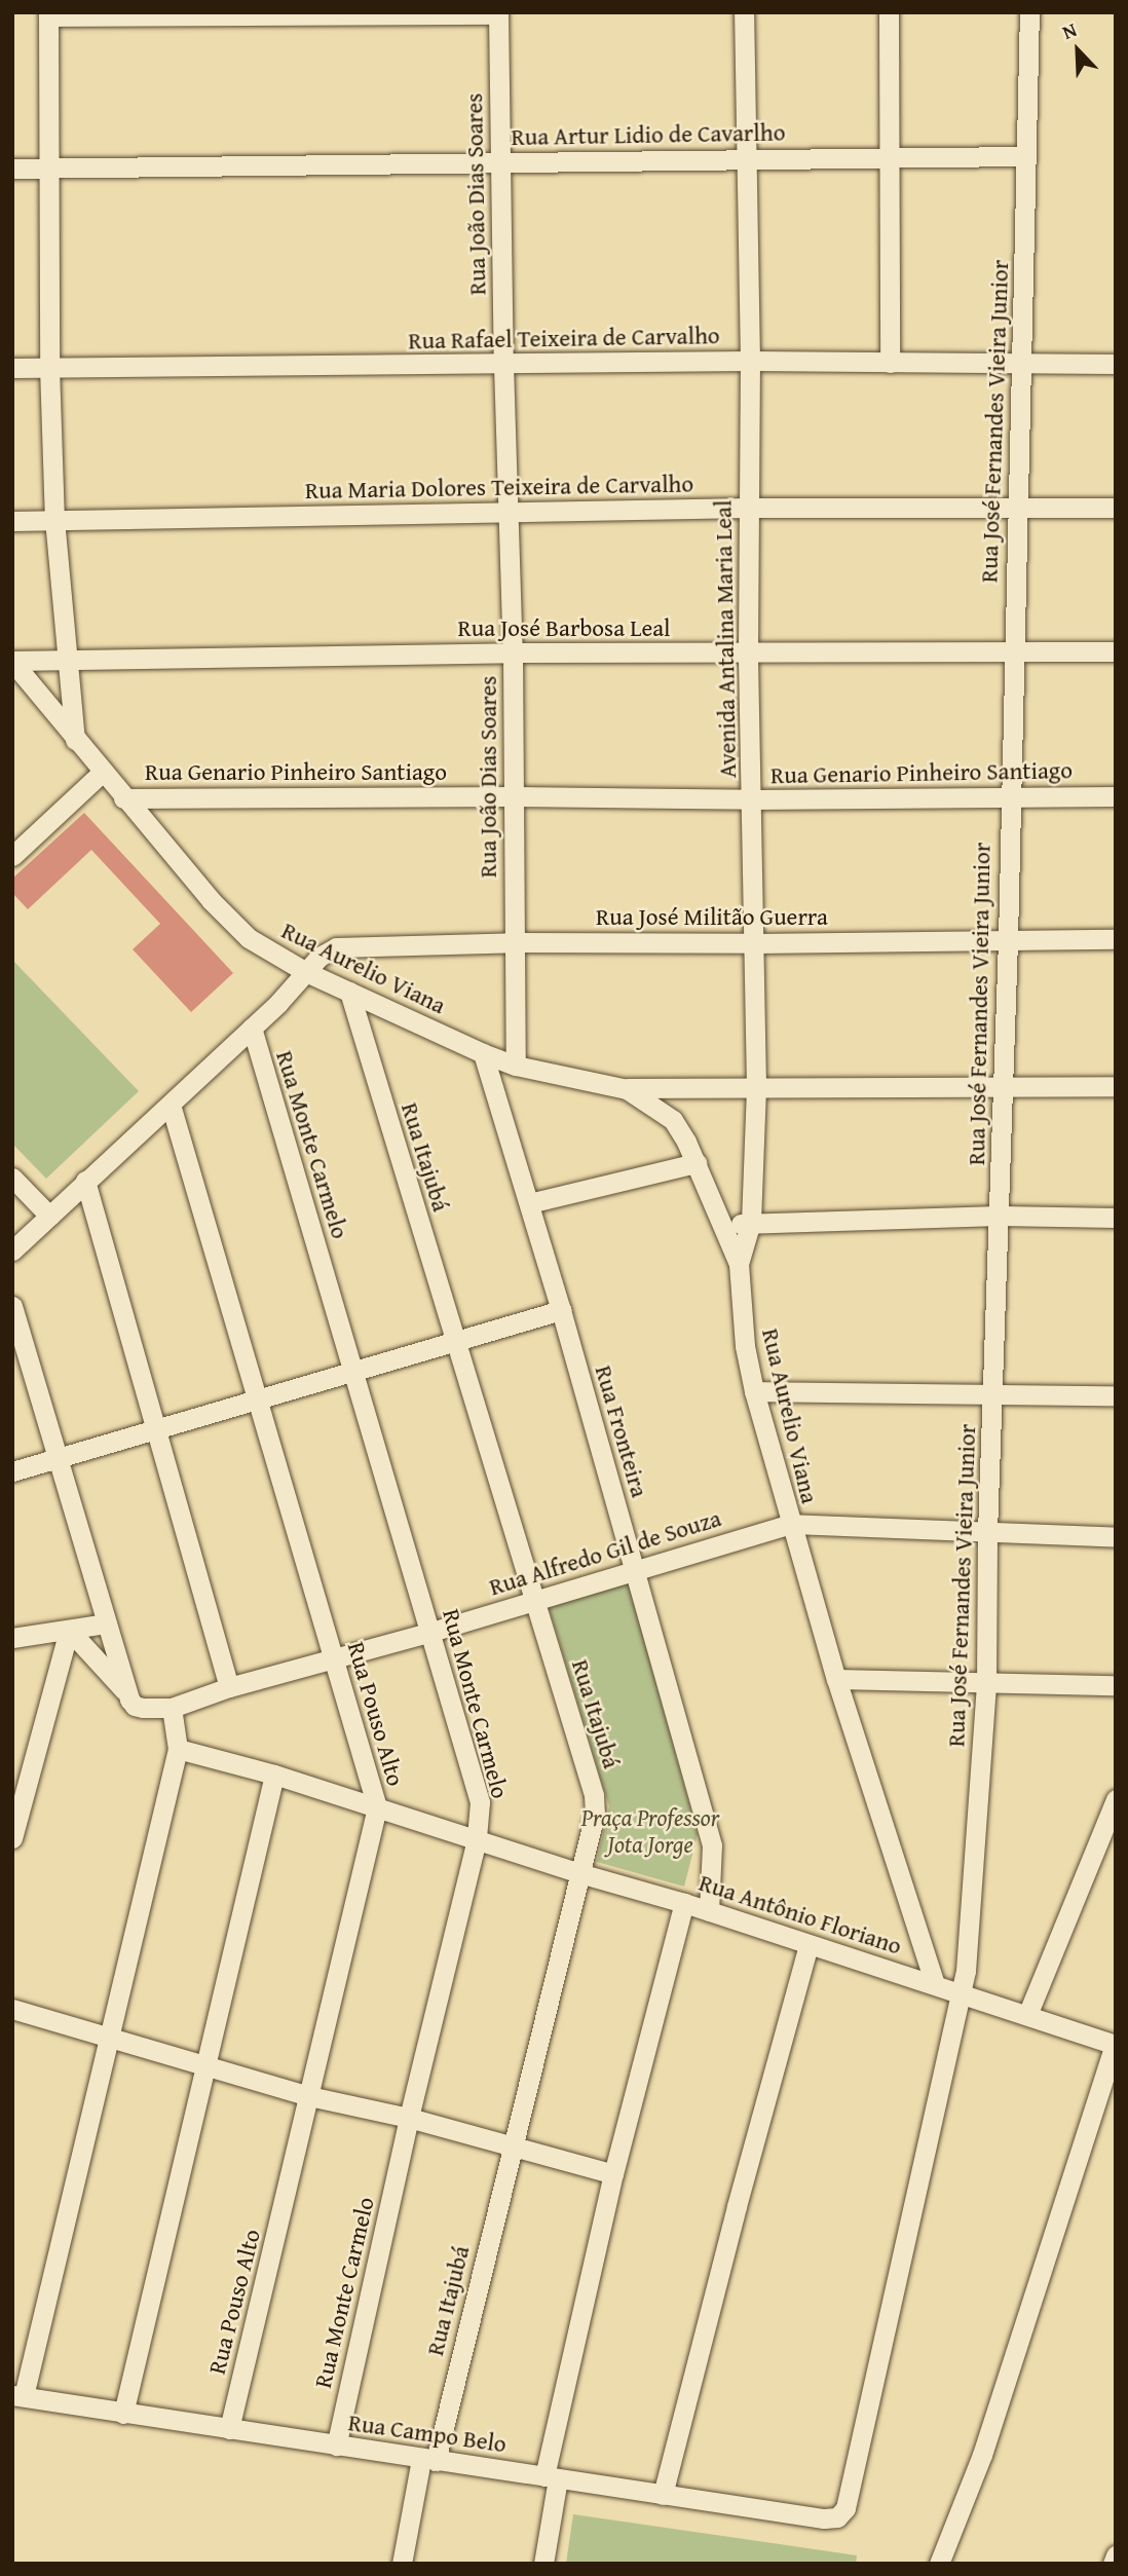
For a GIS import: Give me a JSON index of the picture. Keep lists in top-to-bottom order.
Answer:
{
  "streets": {
    "street": [
      "Rua Artur Lidio de Cavarlho",
      "Rua João Dias Soares",
      "Rua Rafael Teixeira de Carvalho",
      "Rua José Fernandes Vieira Junior",
      "Rua Maria Dolores Teixeira de Carvalho",
      "Rua José Barbosa Leal",
      "Avenida Antalina Maria Leal",
      "Rua Genario Pinheiro Santiago",
      "Rua José Militão Guerra",
      "Rua Aurelio Viana",
      "Rua Monte Carmelo",
      "Rua Itajubá",
      "Rua Fronteira",
      "Rua Alfredo Gil de Souza",
      "Rua Pouso Alto",
      "Rua Antônio Floriano",
      "Rua Campo Belo"
    ]
  },
  "crossings": [
    ["Rua Artur Lidio de Cavarlho", "Rua João Dias Soares"],
    ["Rua Artur Lidio de Cavarlho", "Rua José Fernandes Vieira Junior"],
    ["Rua Artur Lidio de Cavarlho", "Avenida Antalina Maria Leal"],
    ["Rua João Dias Soares", "Rua Rafael Teixeira de Carvalho"],
    ["Rua João Dias Soares", "Rua Maria Dolores Teixeira de Carvalho"],
    ["Rua João Dias Soares", "Rua José Barbosa Leal"],
    ["Rua João Dias Soares", "Rua Genario Pinheiro Santiago"],
    ["Rua João Dias Soares", "Rua José Militão Guerra"],
    ["Rua João Dias Soares", "Rua Aurelio Viana"],
    ["Rua Rafael Teixeira de Carvalho", "Rua José Fernandes Vieira Junior"],
    ["Rua Rafael Teixeira de Carvalho", "Avenida Antalina Maria Leal"],
    ["Rua José Fernandes Vieira Junior", "Rua Maria Dolores Teixeira de Carvalho"],
    ["Rua José Fernandes Vieira Junior", "Rua José Barbosa Leal"],
    ["Rua José Fernandes Vieira Junior", "Rua Genario Pinheiro Santiago"],
    ["Rua José Fernandes Vieira Junior", "Rua José Militão Guerra"],
    ["Rua José Fernandes Vieira Junior", "Rua Alfredo Gil de Souza"],
    ["Rua José Fernandes Vieira Junior", "Rua Antônio Floriano"],
    ["Rua José Fernandes Vieira Junior", "Rua Campo Belo"],
    ["Rua Maria Dolores Teixeira de Carvalho", "Avenida Antalina Maria Leal"],
    ["Rua José Barbosa Leal", "Avenida Antalina Maria Leal"],
    ["Rua José Barbosa Leal", "Rua Aurelio Viana"],
    ["Avenida Antalina Maria Leal", "Rua Genario Pinheiro Santiago"],
    ["Avenida Antalina Maria Leal", "Rua José Militão Guerra"],
    ["Avenida Antalina Maria Leal", "Rua Aurelio Viana"],
    ["Rua Genario Pinheiro Santiago", "Rua Aurelio Viana"],
    ["Rua José Militão Guerra", "Rua Aurelio Viana"],
    ["Rua José Militão Guerra", "Rua Monte Carmelo"],
    ["Rua José Militão Guerra", "Rua Pouso Alto"],
    ["Rua Aurelio Viana", "Rua Itajubá"],
    ["Rua Aurelio Viana", "Rua Fronteira"],
    ["Rua Aurelio Viana", "Rua Alfredo Gil de Souza"],
    ["Rua Aurelio Viana", "Rua Antônio Floriano"],
    ["Rua Monte Carmelo", "Rua Alfredo Gil de Souza"],
    ["Rua Monte Carmelo", "Rua Antônio Floriano"],
    ["Rua Monte Carmelo", "Rua Campo Belo"],
    ["Rua Itajubá", "Rua Alfredo Gil de Souza"],
    ["Rua Itajubá", "Rua Antônio Floriano"],
    ["Rua Itajubá", "Rua Campo Belo"],
    ["Rua Fronteira", "Rua Alfredo Gil de Souza"],
    ["Rua Fronteira", "Rua Antônio Floriano"],
    ["Rua Alfredo Gil de Souza", "Rua Pouso Alto"],
    ["Rua Pouso Alto", "Rua Antônio Floriano"],
    ["Rua Pouso Alto", "Rua Campo Belo"]
  ],
  "parks": ["Praça Professor Jota Jorge"],
  "north": "top left"
}
